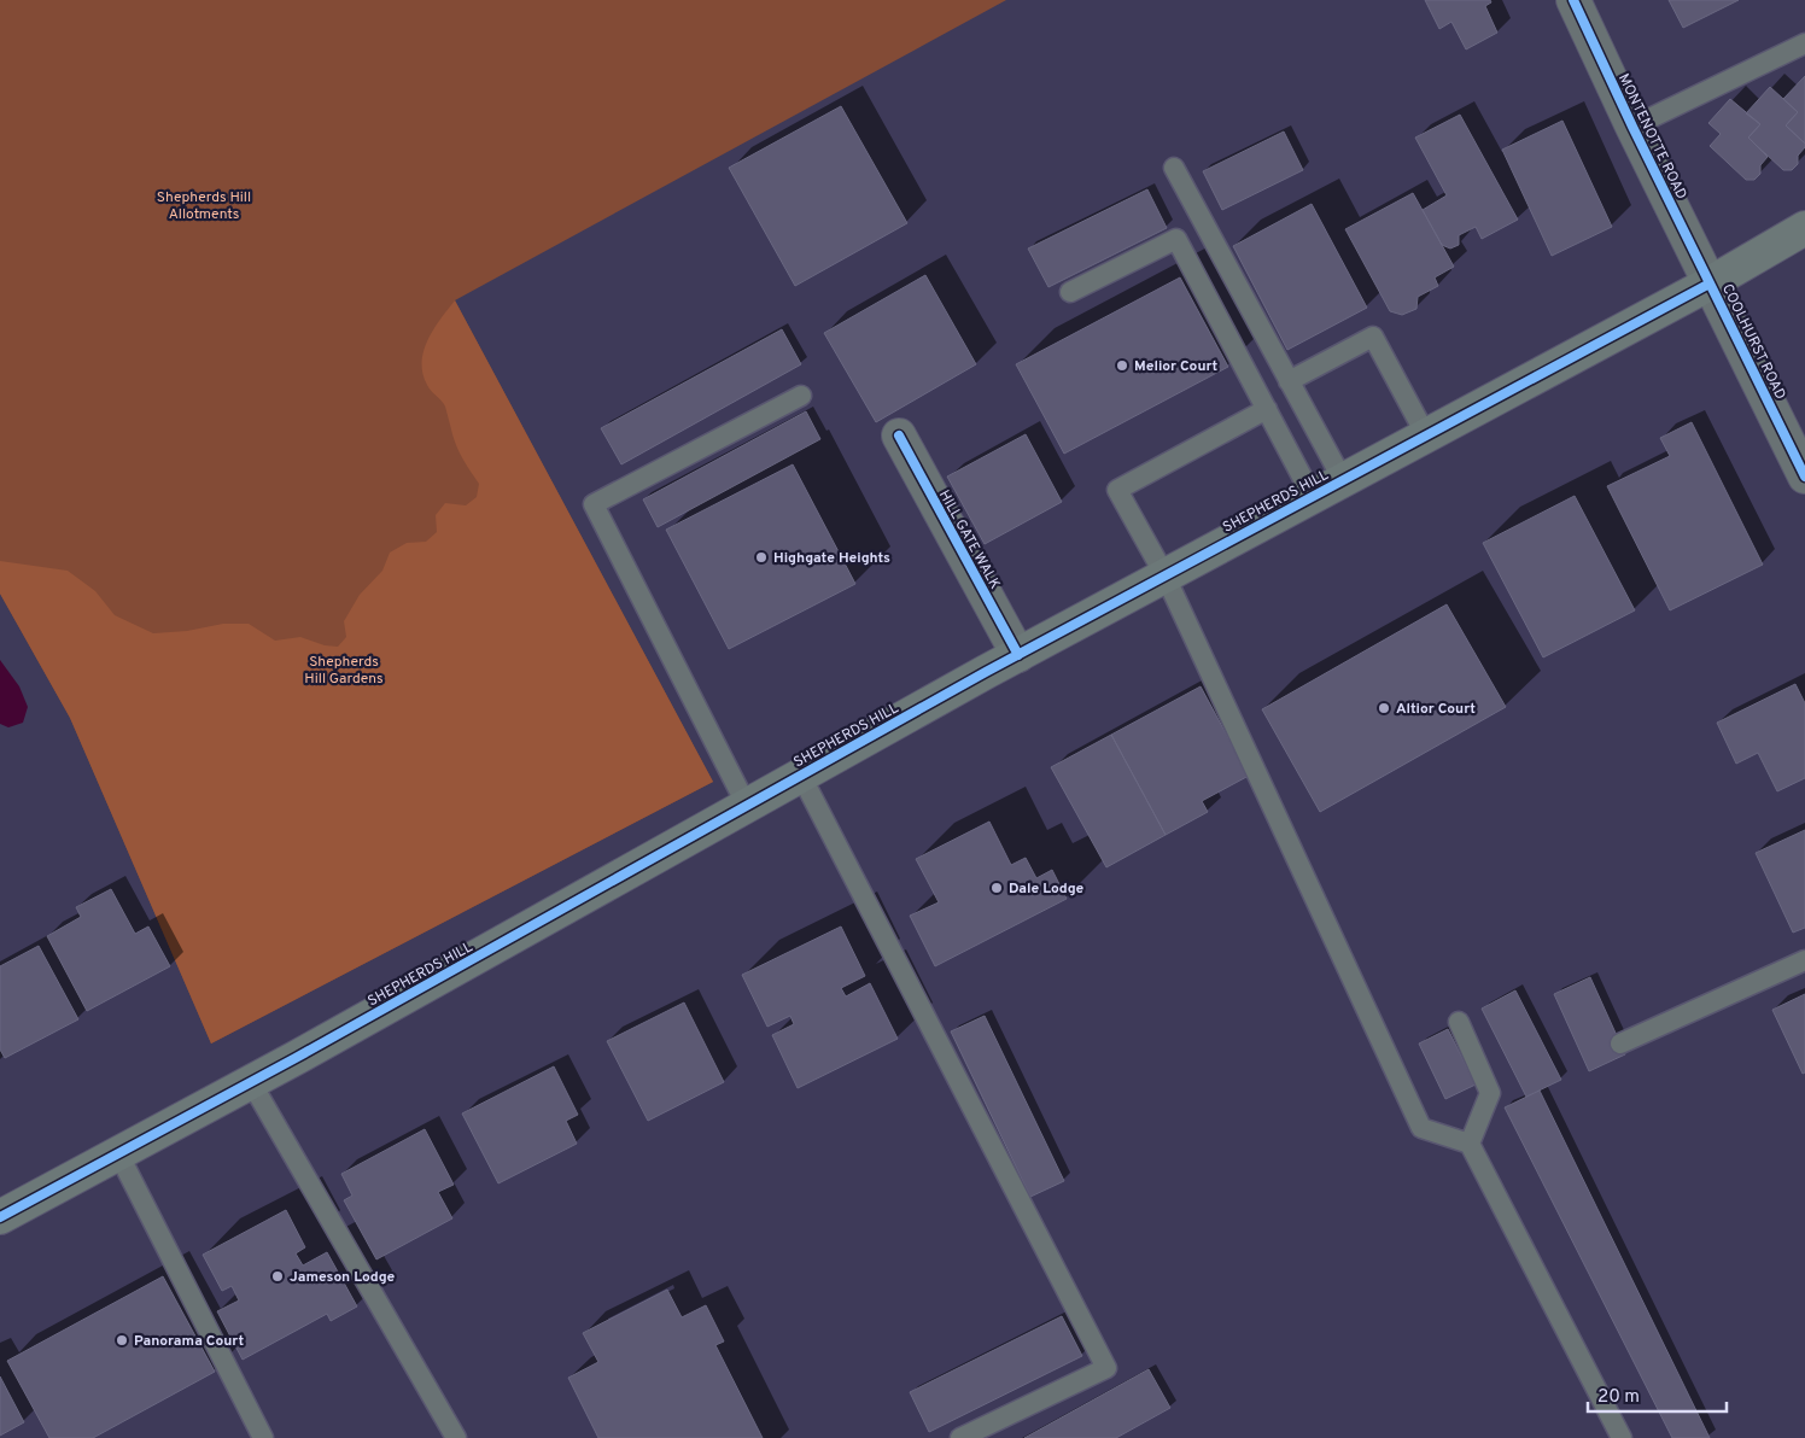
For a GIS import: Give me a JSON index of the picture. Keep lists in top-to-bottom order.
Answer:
{
  "streets": {
    "street": [
      "MONTENOTTE ROAD",
      "COOLHURST ROAD",
      "SHEPHERDS HILL",
      "HILL GATE WALK"
    ]
  },
  "crossings": [
    ["MONTENOTTE ROAD", "COOLHURST ROAD"],
    ["MONTENOTTE ROAD", "SHEPHERDS HILL"],
    ["COOLHURST ROAD", "SHEPHERDS HILL"],
    ["SHEPHERDS HILL", "HILL GATE WALK"]
  ],
  "parks": ["Shepherds Hill Allotments", "Shepherds Hill Gardens"],
  "places": [
    "Melior Court",
    "Highgate Heights",
    "Altior Court",
    "Dale Lodge",
    "Jameson Lodge",
    "Panorama Court"
  ],
  "scale_bar": "20 m"
}
